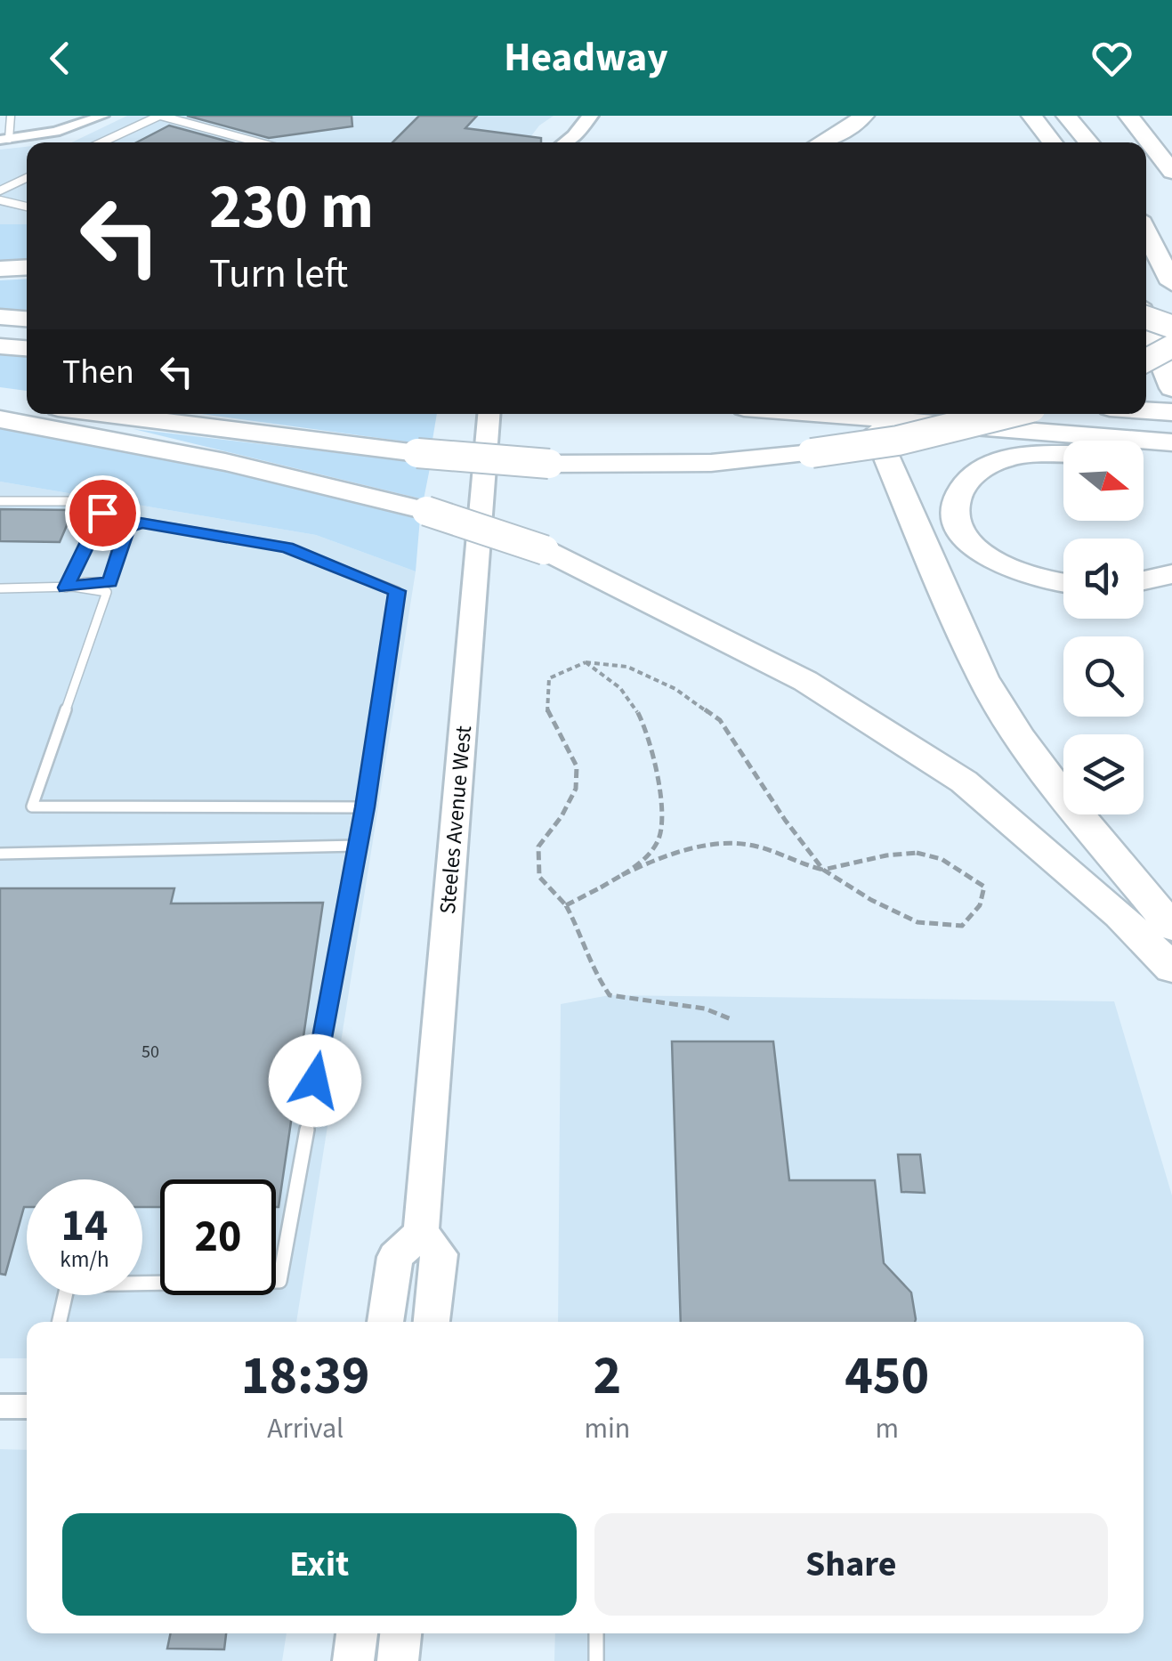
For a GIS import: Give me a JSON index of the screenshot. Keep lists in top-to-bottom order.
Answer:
{
  "streets": {
    "main road": ["Steeles Avenue West"]
  },
  "house_numbers": ["50"],
  "north": "right",
  "page": {
    "header": "Headway",
    "turn": ["230 m", "Turn left"],
    "then": "Then",
    "speed": "14 km/h",
    "limit": "20",
    "eta": [
      "18:39",
      "Arrival",
      "2",
      "min",
      "450",
      "m"
    ],
    "buttons": ["Exit", "Share"]
  }
}
